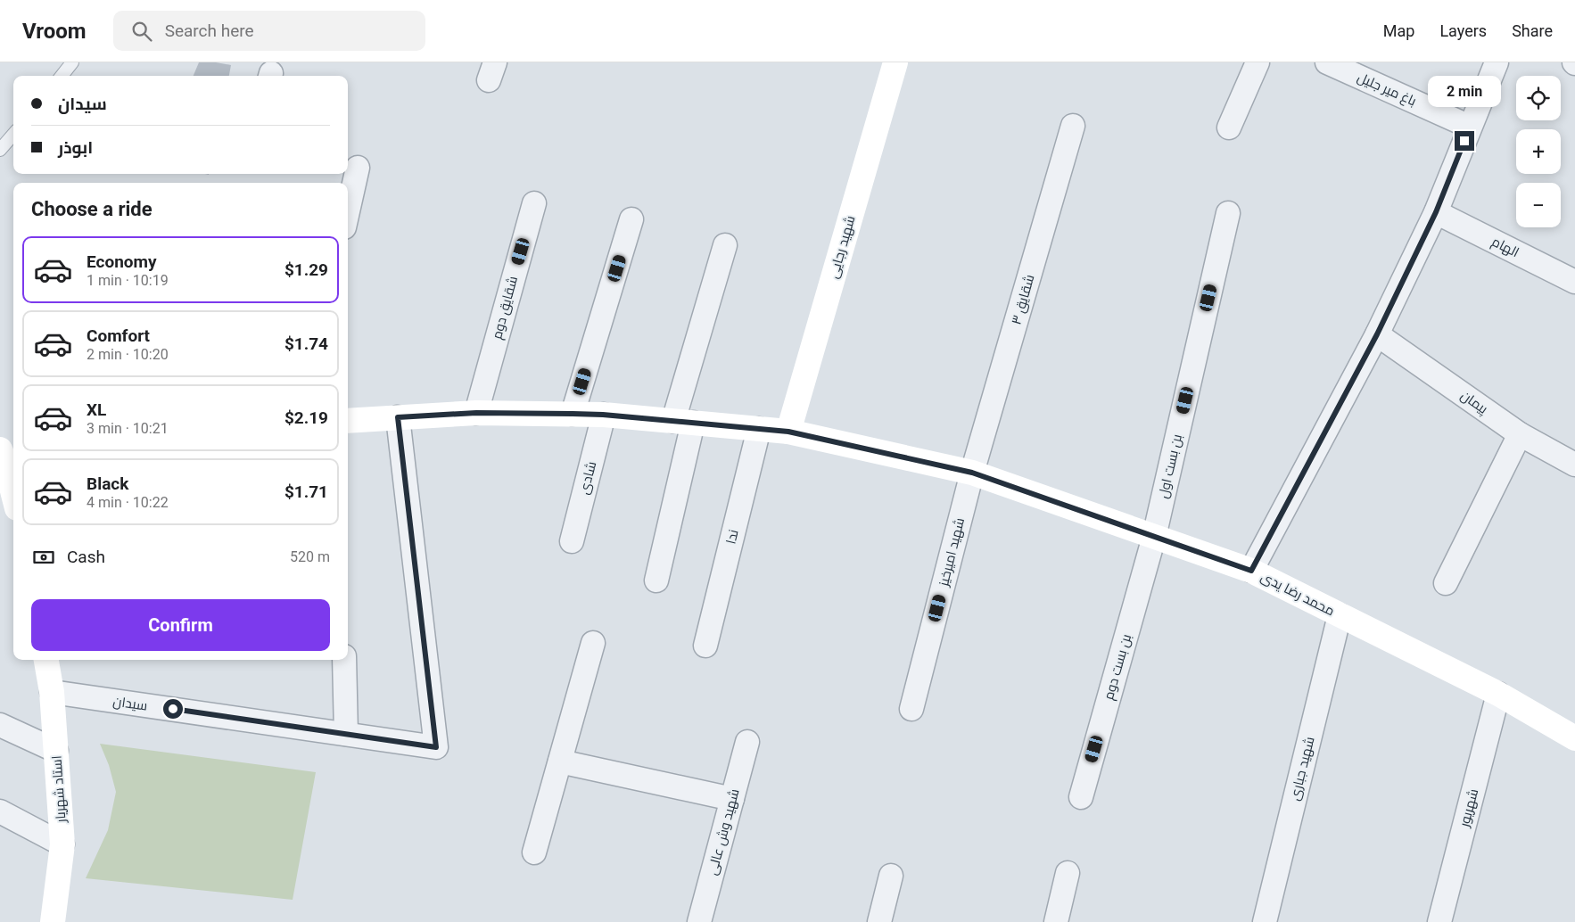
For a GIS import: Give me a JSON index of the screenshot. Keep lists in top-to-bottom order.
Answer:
{
  "streets": {
    "main road": ["شهید رجایی", "محمد رضا یدی", "استاد شهریار"],
    "street": [
      "باغ میر جلیل",
      "الهام",
      "شقایق ۳",
      "شقایق دوم",
      "پیمان",
      "بن بست اول",
      "شادی",
      "ندا",
      "شهید امیرخیز",
      "بن بست دوم",
      "سیدان",
      "شهید جباری",
      "شهریور",
      "شهید وش عالی"
    ]
  },
  "crossings": [
    ["شهید رجایی", "محمد رضا یدی"],
    ["شقایق ۳", "شهید امیرخیز"],
    ["شقایق ۳", "محمد رضا یدی"],
    ["شقایق دوم", "محمد رضا یدی"],
    ["بن بست اول", "محمد رضا یدی"],
    ["بن بست اول", "بن بست دوم"],
    ["شادی", "محمد رضا یدی"],
    ["ندا", "محمد رضا یدی"],
    ["شهید امیرخیز", "محمد رضا یدی"],
    ["محمد رضا یدی", "بن بست دوم"],
    ["محمد رضا یدی", "سیدان"],
    ["محمد رضا یدی", "شهید جباری"],
    ["محمد رضا یدی", "شهریور"],
    ["سیدان", "استاد شهریار"]
  ],
  "page": {
    "header": "Vroom",
    "search": "Search here",
    "nav": ["Map", "Layers", "Share"],
    "map_buttons": ["+", "−"],
    "bubble": "2 min",
    "banner": ["سیدان", "ابوذر"],
    "heading": "Choose a ride",
    "list": [
      {
        "name": "Economy",
        "note": "1 min · 10:19",
        "value": "$1.29"
      },
      {
        "name": "Comfort",
        "note": "2 min · 10:20",
        "value": "$1.74"
      },
      {
        "name": "XL",
        "note": "3 min · 10:21",
        "value": "$2.19"
      },
      {
        "name": "Black",
        "note": "4 min · 10:22",
        "value": "$1.71"
      }
    ],
    "pay": ["Cash", "520 m"],
    "buttons": "Confirm"
  }
}
